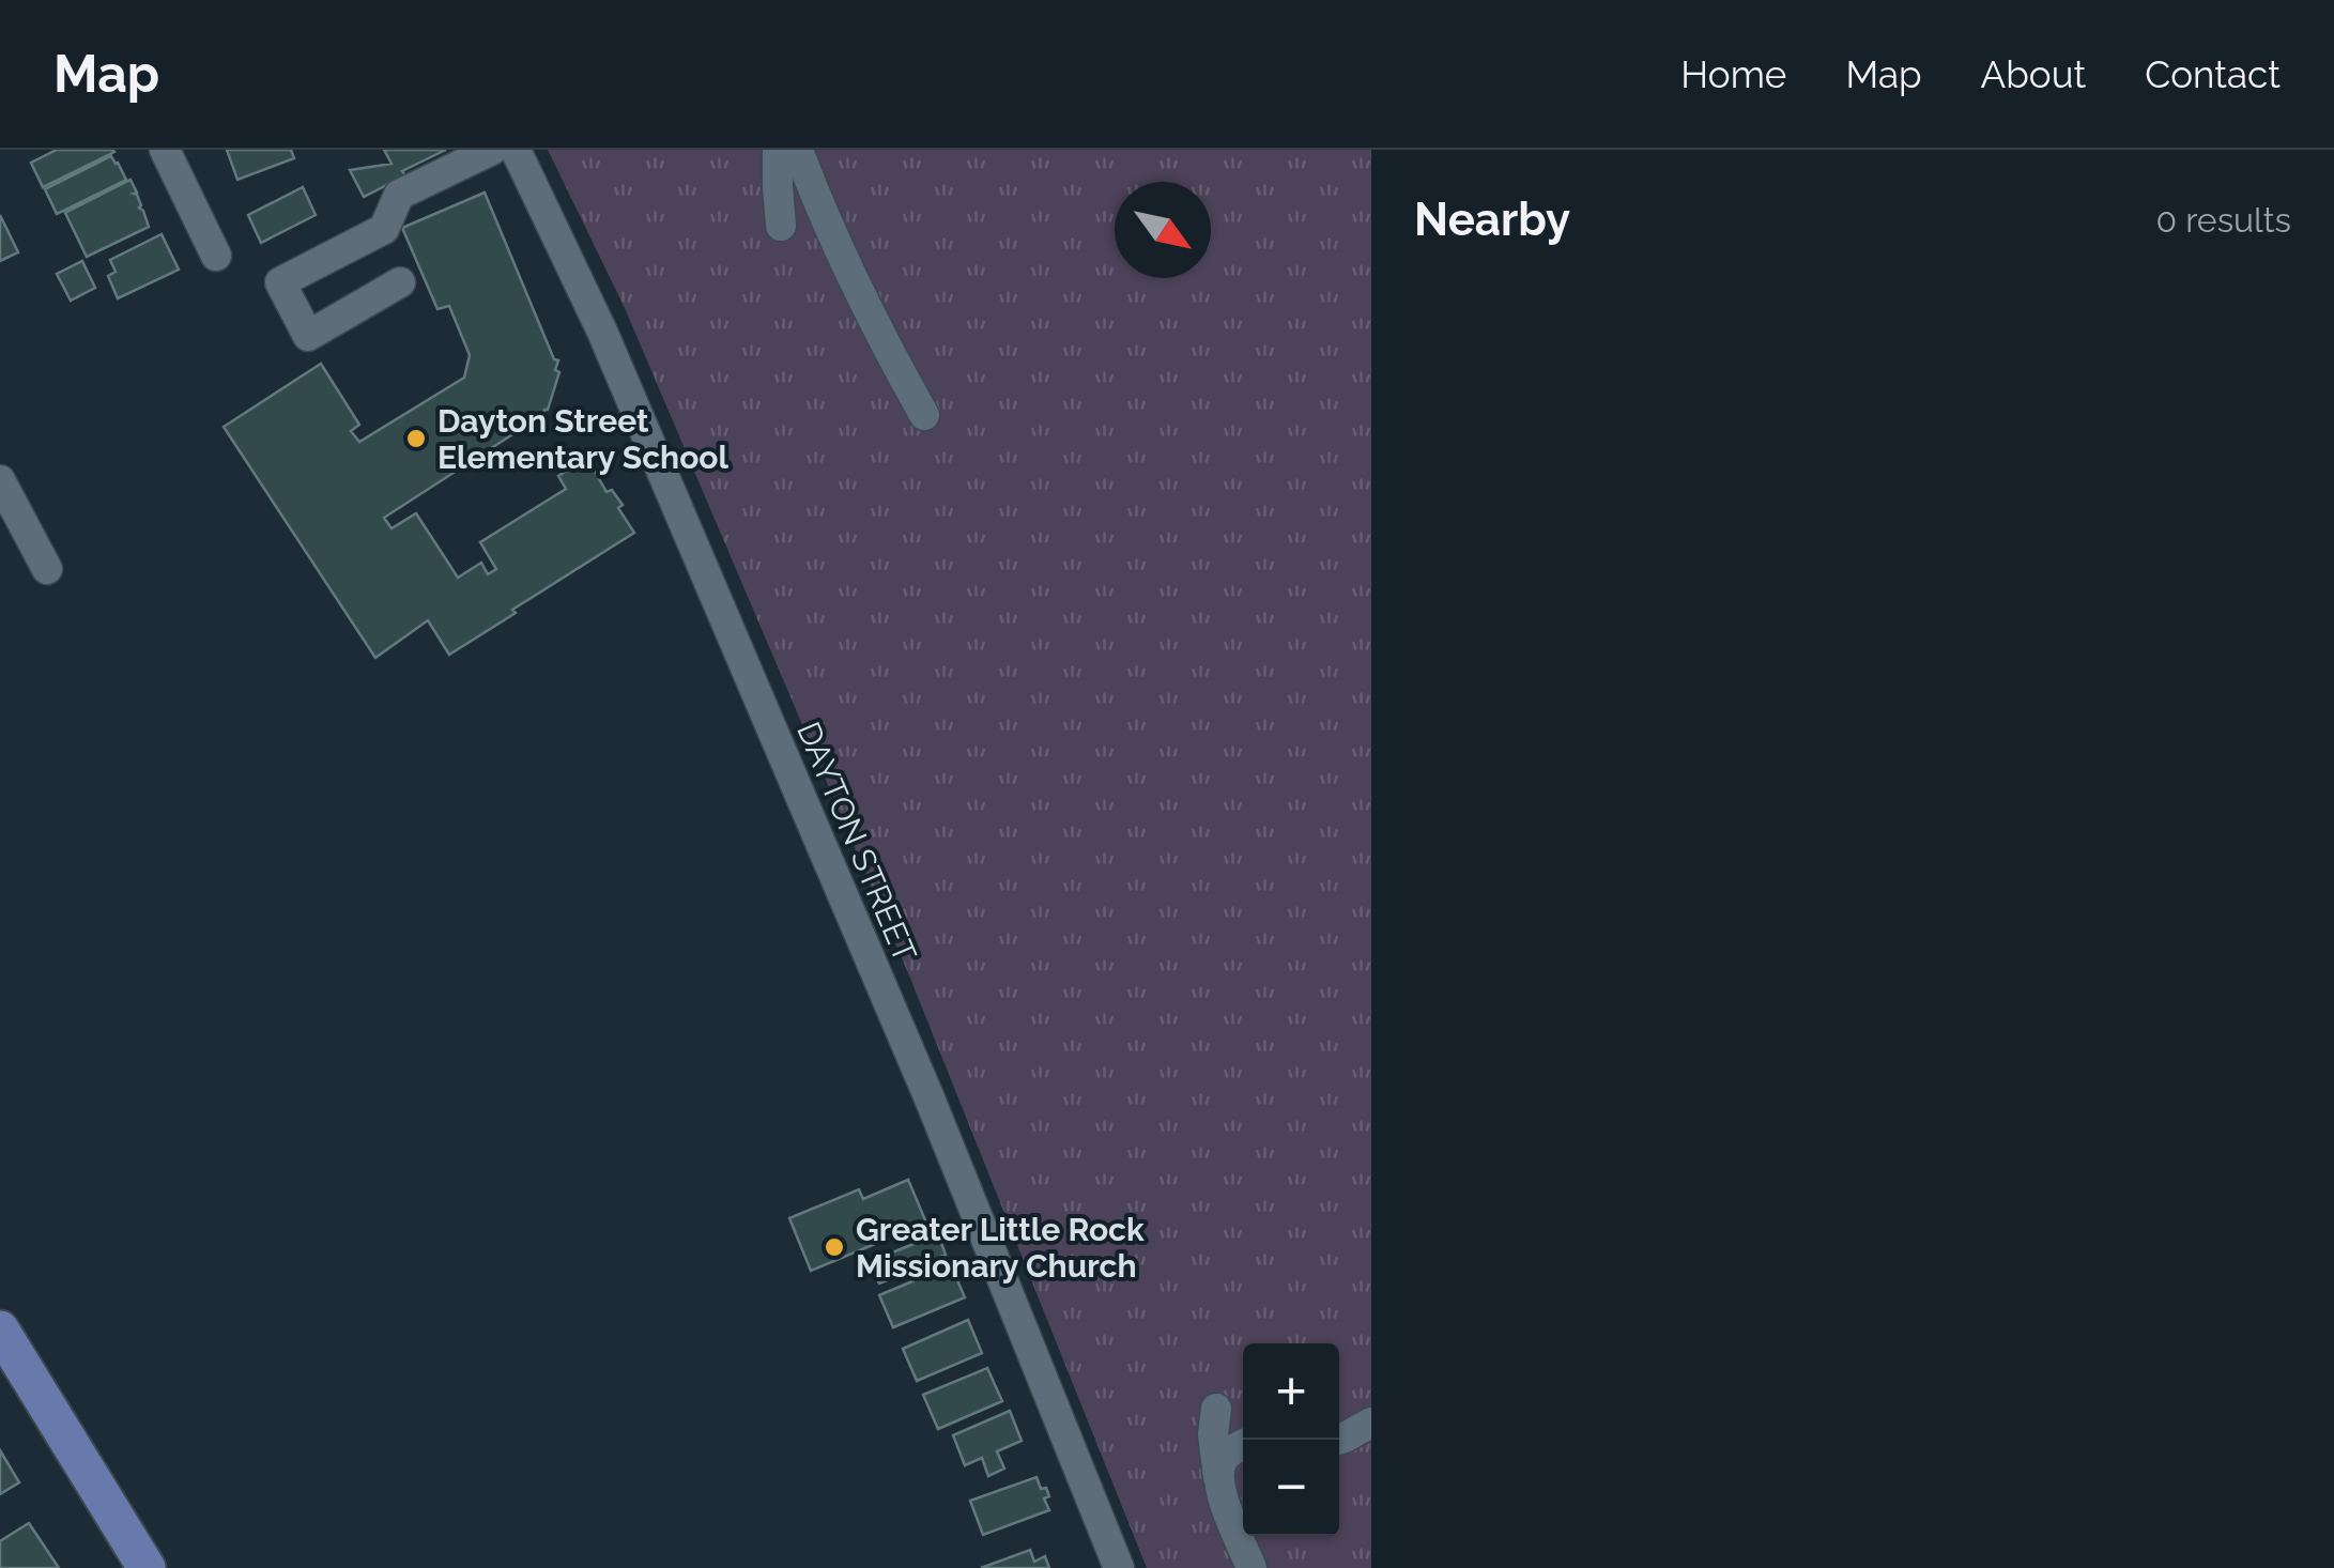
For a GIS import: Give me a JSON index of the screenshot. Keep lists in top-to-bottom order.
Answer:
{
  "streets": {
    "street": ["DAYTON STREET"]
  },
  "places": ["Dayton Street Elementary School", "Greater Little Rock Missionary Church"],
  "north": "bottom right",
  "page": {
    "header": "Map",
    "nav": [
      "Home",
      "Map",
      "About",
      "Contact"
    ],
    "heading": ["Nearby", "0 results"],
    "map_buttons": ["+", "−"]
  }
}
